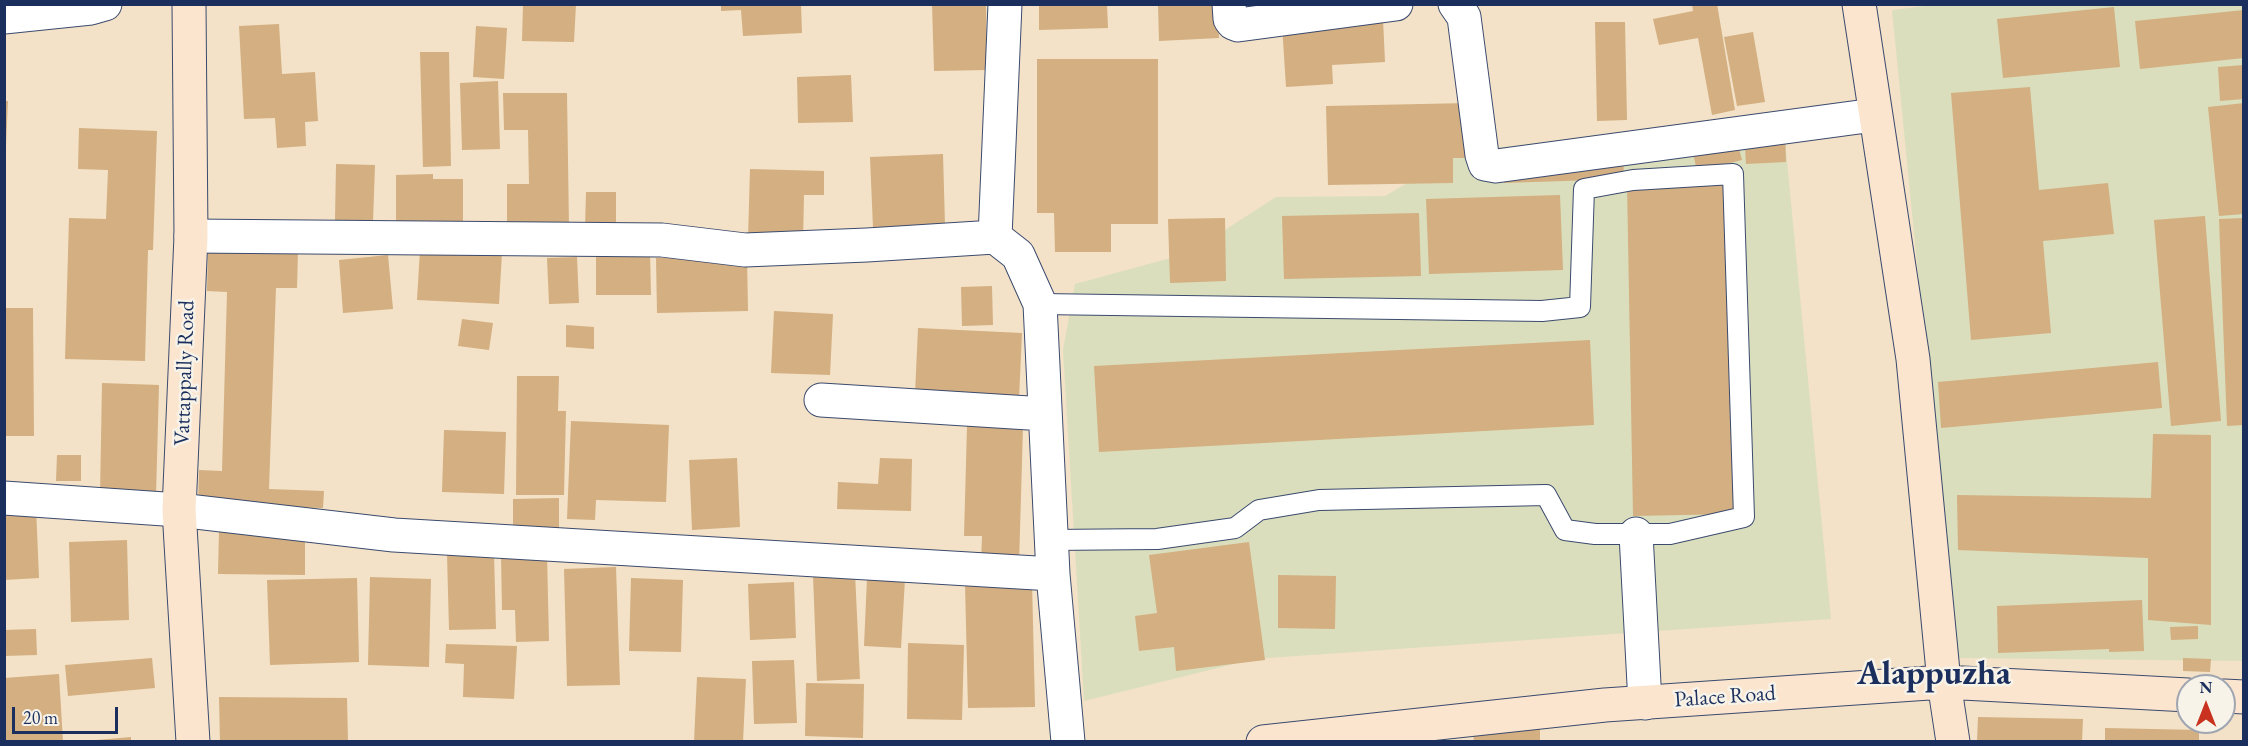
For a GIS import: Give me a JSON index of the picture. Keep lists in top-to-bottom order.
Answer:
{
  "streets": {
    "main road": ["Vattappally Road", "Palace Road"]
  },
  "districts": ["Alappuzha"],
  "scale_bar": "20 m",
  "north": "top"
}
